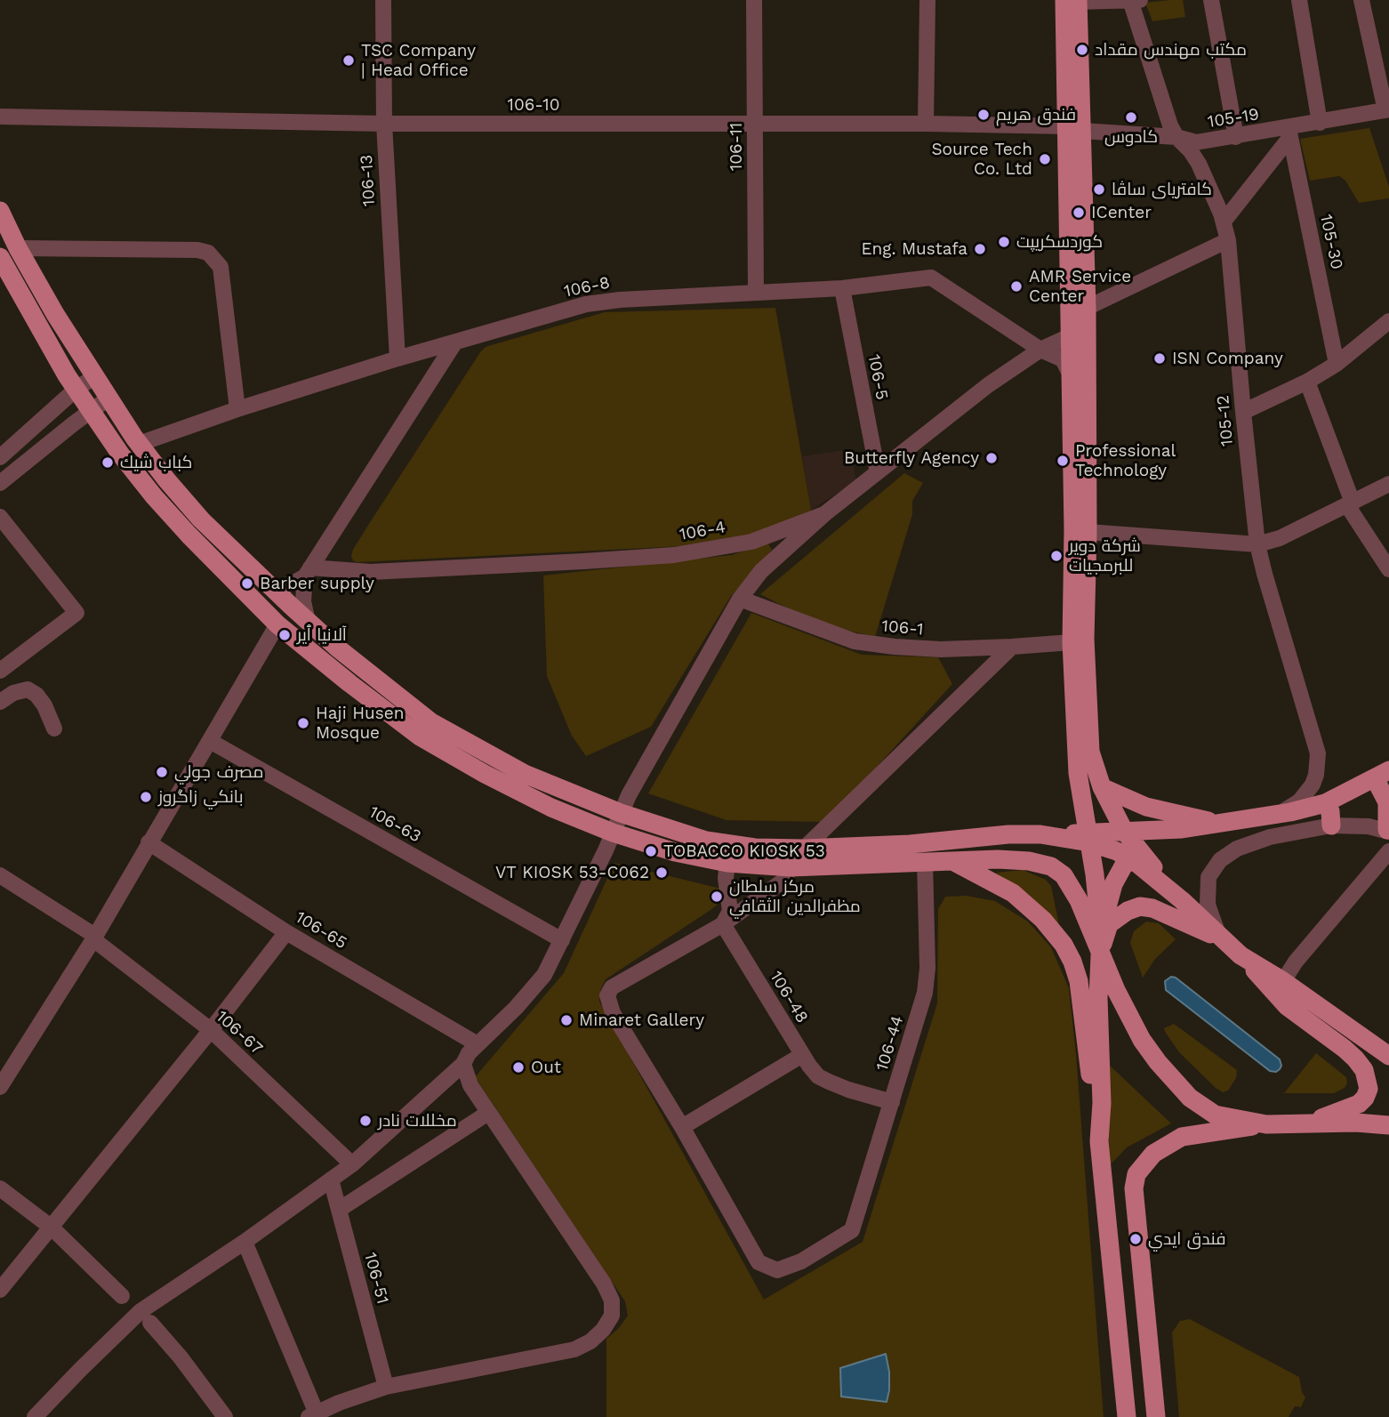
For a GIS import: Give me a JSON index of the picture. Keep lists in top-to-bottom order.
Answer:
{
  "streets": {
    "street": [
      "106-10",
      "105-19",
      "106-11",
      "106-13",
      "105-30",
      "106-8",
      "106-5",
      "105-12",
      "106-4",
      "106-1",
      "106-63",
      "106-65",
      "106-48",
      "106-67",
      "106-44",
      "106-51"
    ]
  },
  "crossings": [
    ["106-10", "105-19"],
    ["106-10", "106-11"],
    ["106-10", "106-13"],
    ["105-19", "105-30"],
    ["105-19", "105-12"],
    ["106-11", "106-8"],
    ["106-13", "106-8"],
    ["106-8", "106-5"],
    ["106-8", "106-4"],
    ["106-5", "106-4"],
    ["106-48", "106-44"]
  ],
  "places": [
    "مكتب مهندس مقداد",
    "TSC Company | Head Office",
    "فندق هريم",
    "کادوس",
    "Source Tech Co. Ltd",
    "کافتریای ساڤا",
    "ICenter",
    "کوردسکریپت",
    "Eng. Mustafa",
    "AMR Service Center",
    "ISN Company",
    "Butterfly Agency",
    "Professional Technology",
    "كباب شيك",
    "شركة دوير للبرمجيات",
    "Barber supply",
    "آلانیا ٱير",
    "Haji Husen Mosque",
    "مصرف جولي",
    "بانكي زاگروز",
    "TOBACCO KIOSK 53",
    "VT KIOSK 53-C062",
    "مركز سلطان مظفرالدين الثقافي",
    "Minaret Gallery",
    "Out",
    "مخللات نادر",
    "فندق ايدي"
  ]
}
